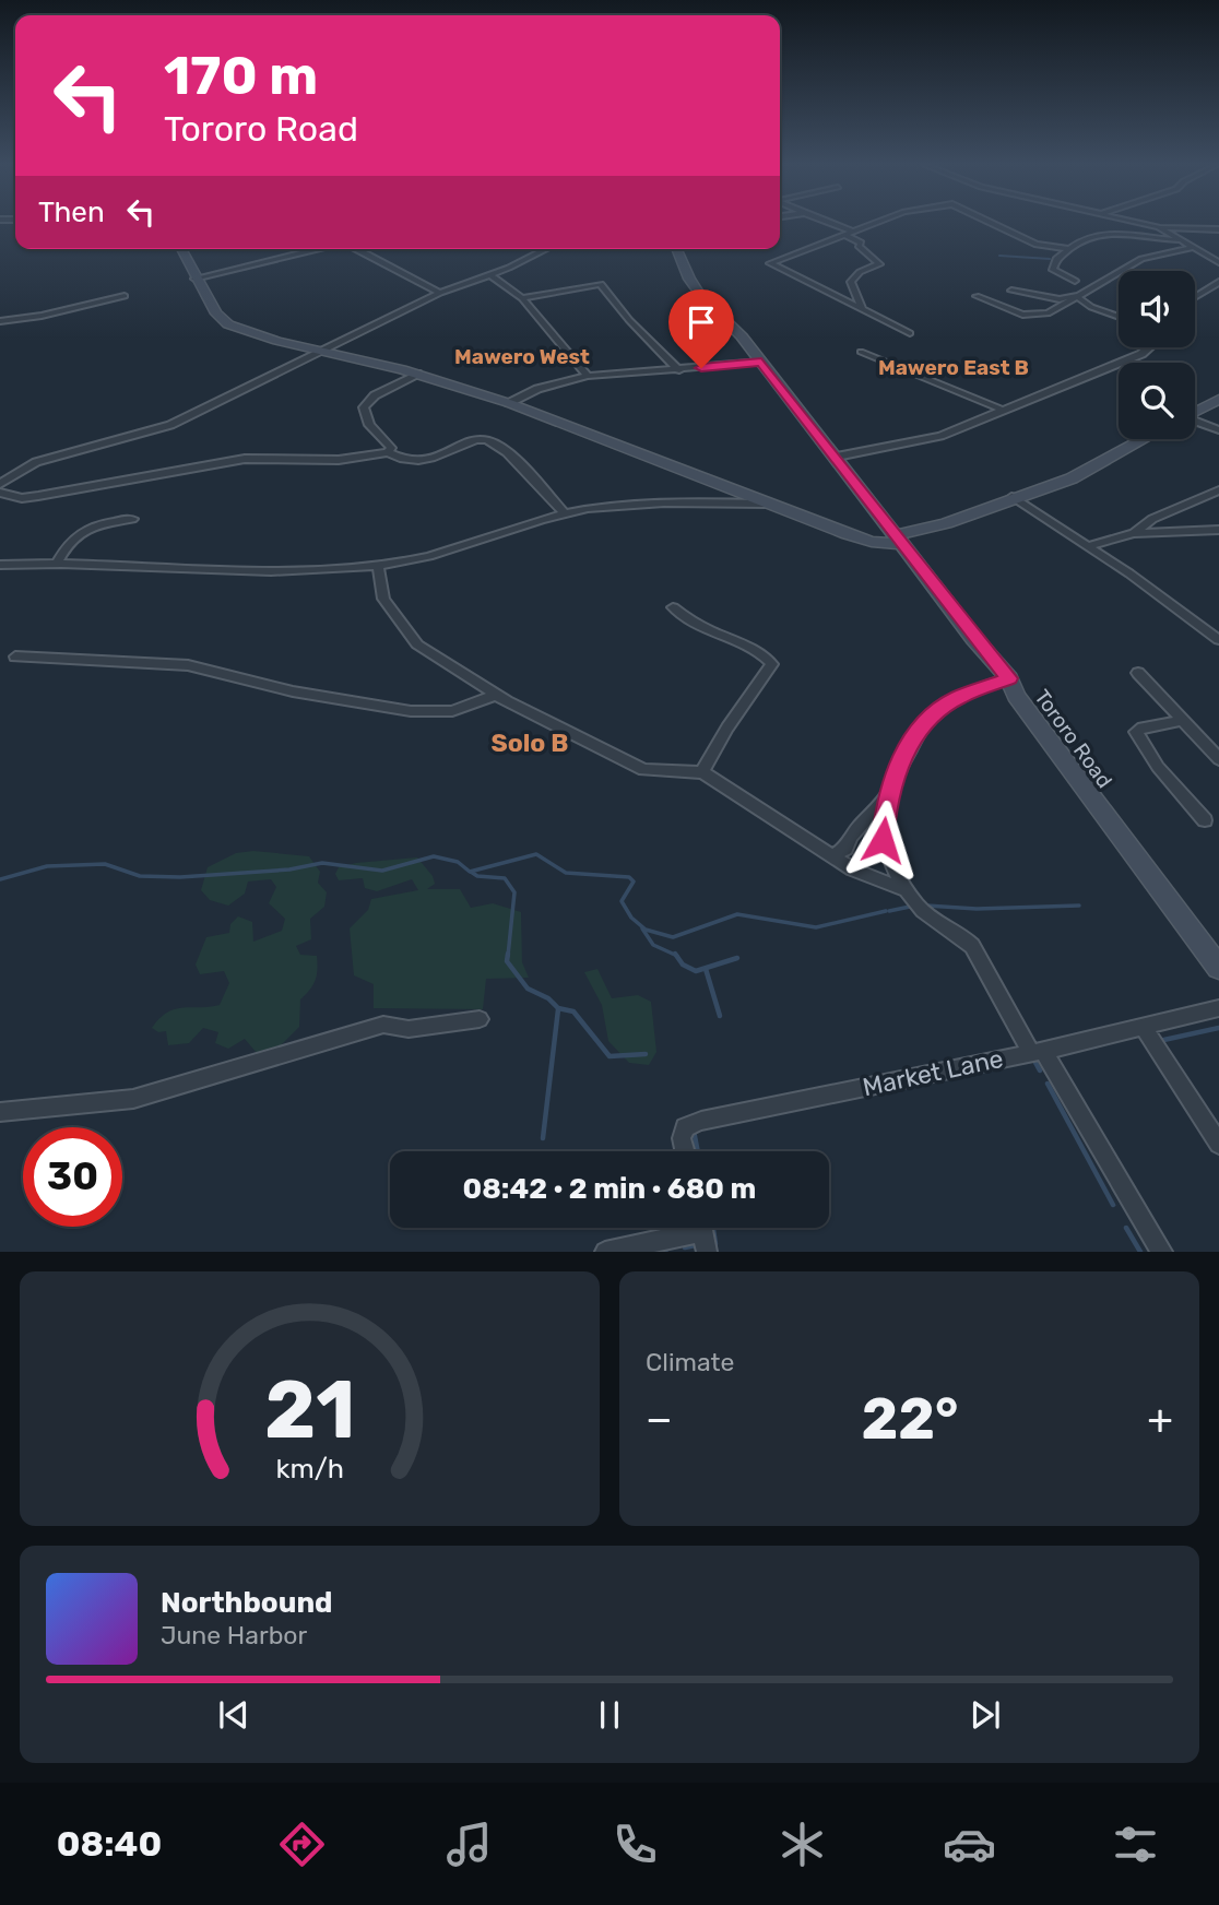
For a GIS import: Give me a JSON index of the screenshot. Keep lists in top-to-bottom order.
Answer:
{
  "streets": {
    "main road": ["Tororo Road"],
    "street": ["Market Lane"]
  },
  "districts": ["Mawero West", "Mawero East B", "Solo B"],
  "page": {
    "turn": ["170 m", "Tororo Road"],
    "then": "Then",
    "limit": "30",
    "trip": "08:42 · 2 min · 680 m",
    "tile": "Climate",
    "heat": ["−", "22°", "+"],
    "song": ["Northbound", "June Harbor"],
    "tabs": "08:40",
    "gauge": ["21", "km/h"]
  }
}
